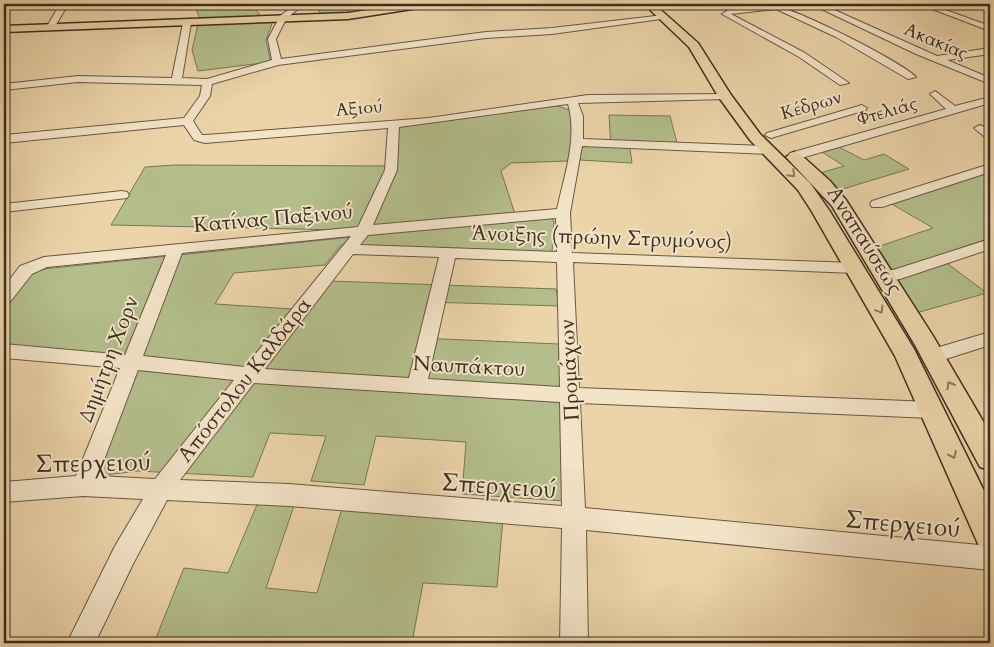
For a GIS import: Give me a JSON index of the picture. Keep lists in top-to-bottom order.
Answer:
{
  "streets": {
    "main road": ["Αναπαύσεως"],
    "street": [
      "Ακακίας",
      "Κέδρων",
      "Αξιού",
      "Φτελιάς",
      "Κατίνας Παξινού",
      "Άνοιξης (πρώην Στρυμόνος)",
      "Δημήτρη Χορν",
      "Ναυπάκτου",
      "Προμάχων",
      "Απόστολου Καλδάρα",
      "Σπερχειού"
    ]
  },
  "crossings": [
    ["Κέδρων", "Αναπαύσεως"],
    ["Κέδρων", "Προμάχων"],
    ["Αξιού", "Αναπαύσεως"],
    ["Αξιού", "Προμάχων"],
    ["Αξιού", "Απόστολου Καλδάρα"],
    ["Φτελιάς", "Αναπαύσεως"],
    ["Κατίνας Παξινού", "Δημήτρη Χορν"],
    ["Κατίνας Παξινού", "Προμάχων"],
    ["Κατίνας Παξινού", "Απόστολου Καλδάρα"],
    ["Άνοιξης (πρώην Στρυμόνος)", "Αναπαύσεως"],
    ["Άνοιξης (πρώην Στρυμόνος)", "Προμάχων"],
    ["Άνοιξης (πρώην Στρυμόνος)", "Απόστολου Καλδάρα"],
    ["Αναπαύσεως", "Ναυπάκτου"],
    ["Δημήτρη Χορν", "Ναυπάκτου"],
    ["Δημήτρη Χορν", "Σπερχειού"],
    ["Ναυπάκτου", "Προμάχων"],
    ["Ναυπάκτου", "Απόστολου Καλδάρα"],
    ["Προμάχων", "Σπερχειού"],
    ["Απόστολου Καλδάρα", "Σπερχειού"]
  ]
}
